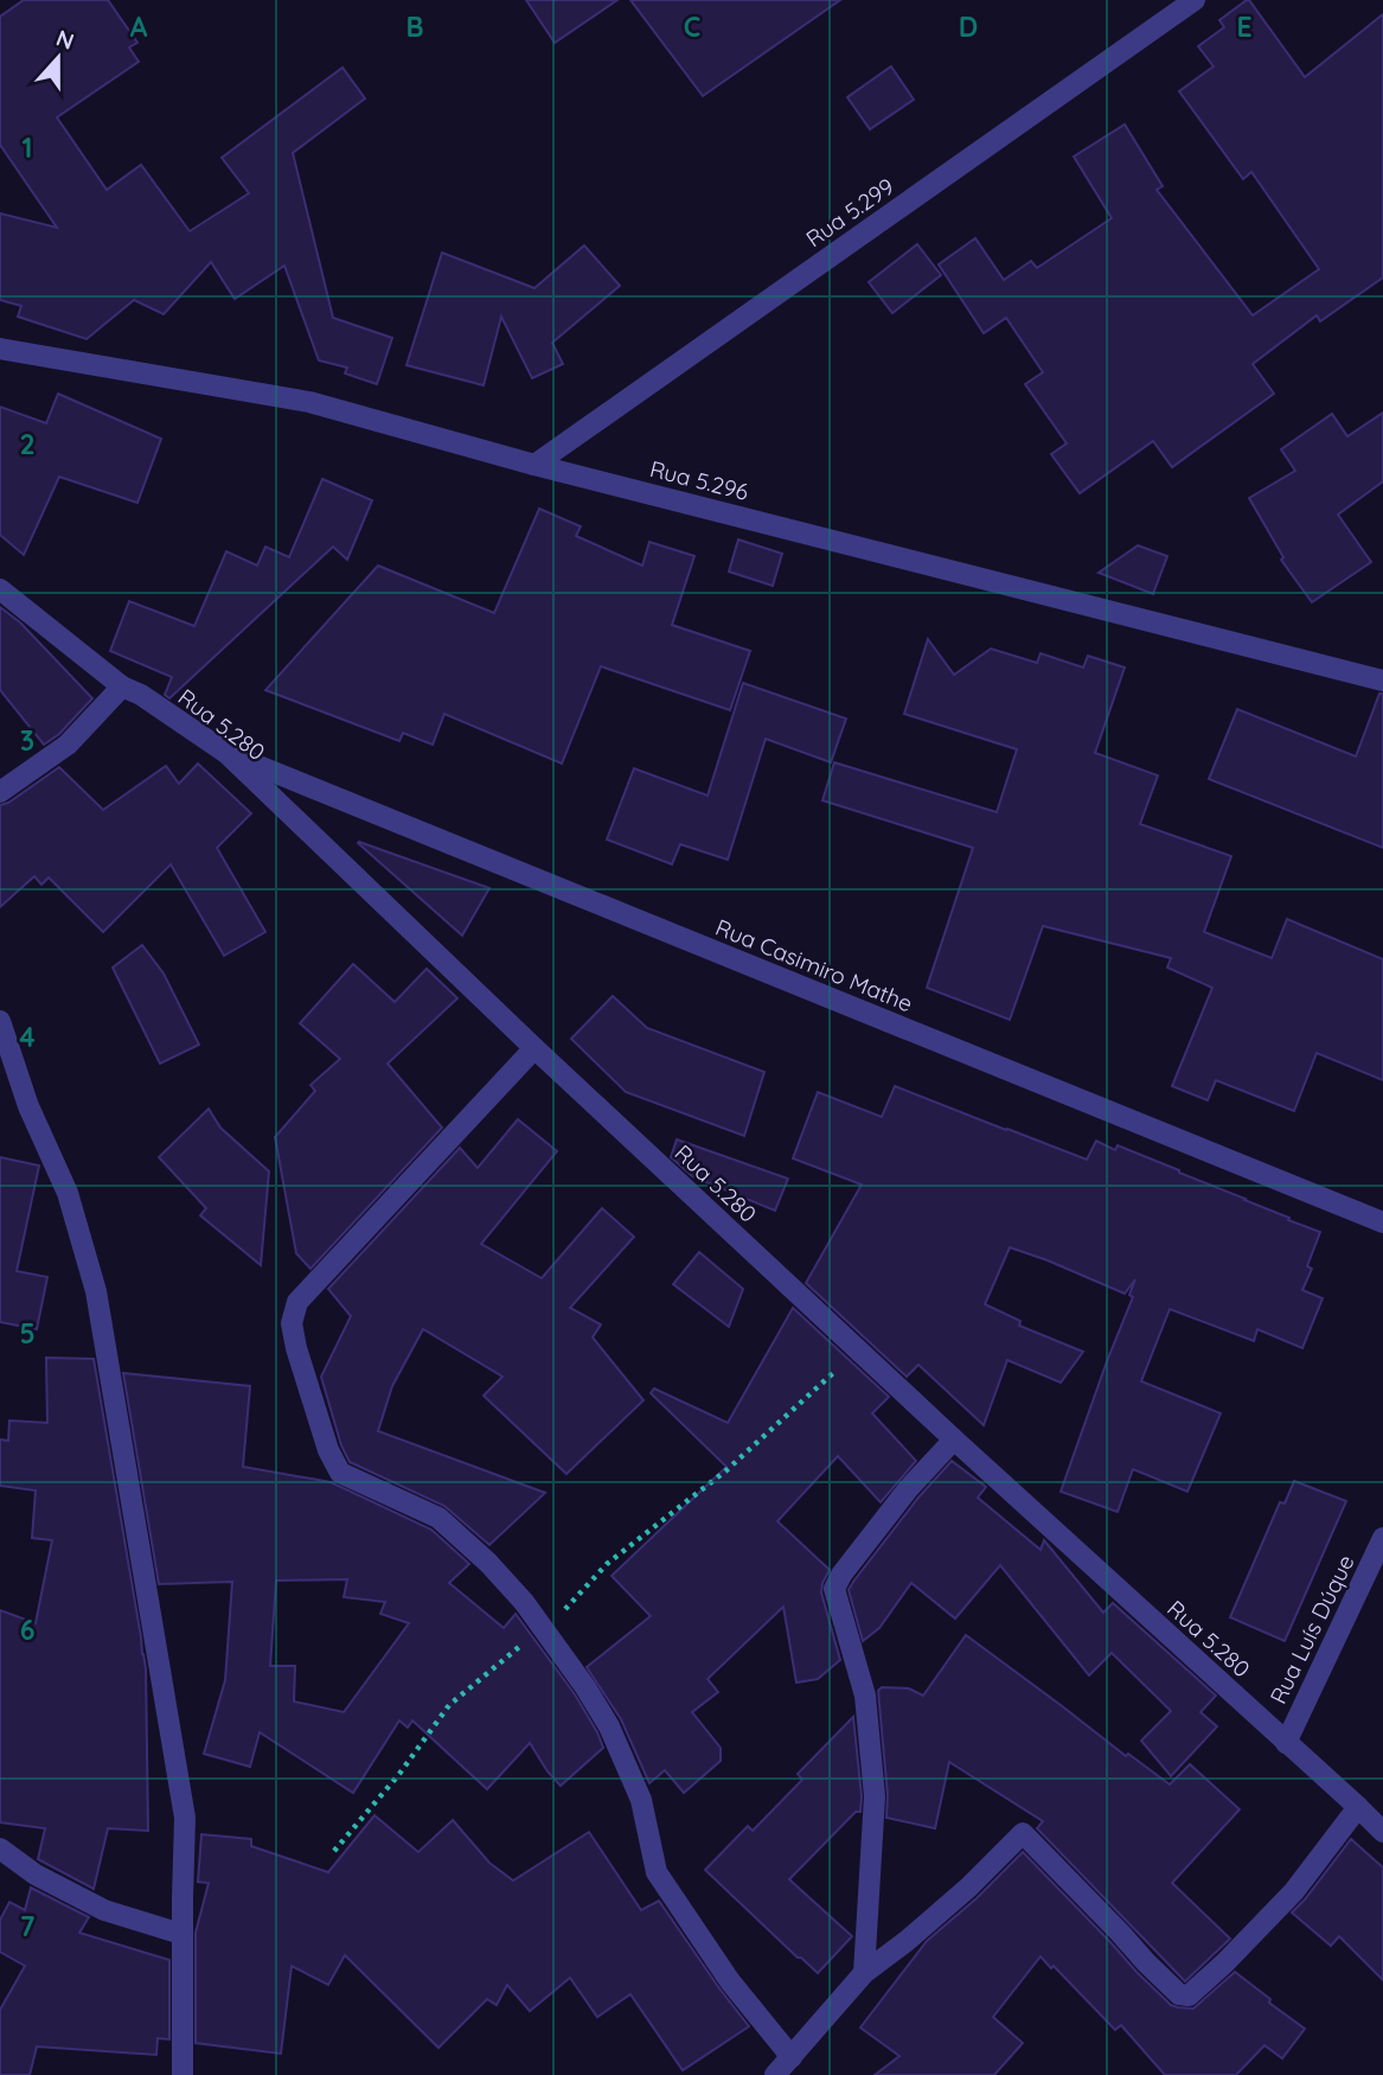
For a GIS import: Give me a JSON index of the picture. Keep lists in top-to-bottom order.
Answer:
{
  "streets": {
    "street": [
      "Rua 5.299",
      "Rua 5.296",
      "Rua 5.280",
      "Rua Casimiro Mathe",
      "Rua Luís Dúque"
    ]
  },
  "crossings": [
    ["Rua 5.299", "Rua 5.296"],
    ["Rua 5.280", "Rua Casimiro Mathe"],
    ["Rua 5.280", "Rua Luís Dúque"]
  ],
  "north": "top",
  "grid": {
    "columns": [
      "A",
      "B",
      "C",
      "D",
      "E"
    ],
    "rows": [
      "1",
      "2",
      "3",
      "4",
      "5",
      "6",
      "7"
    ]
  }
}
